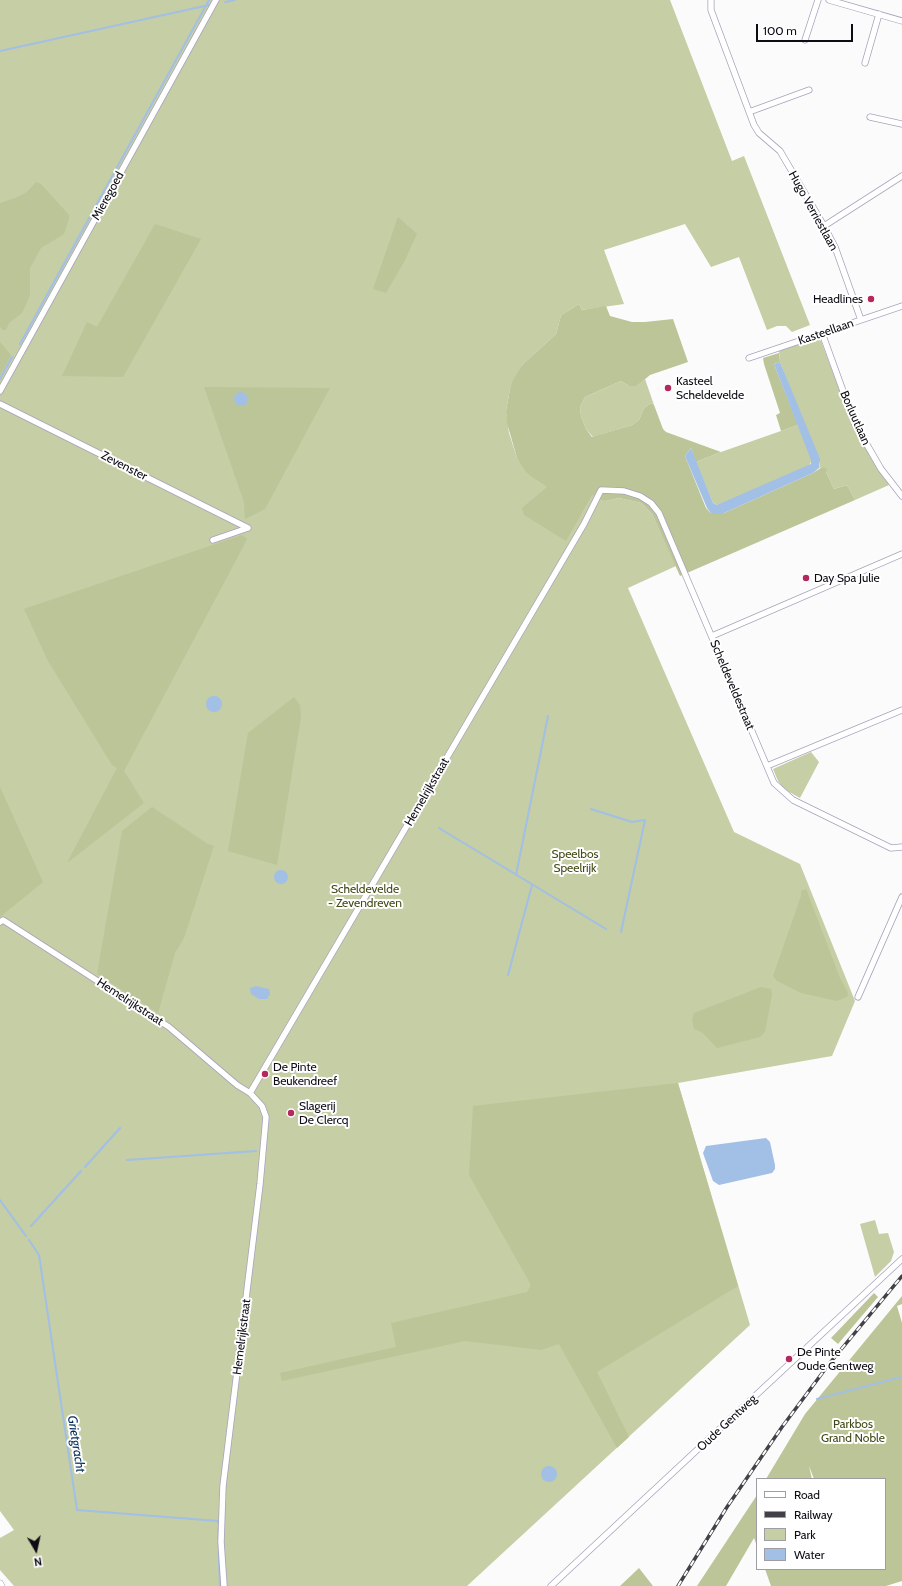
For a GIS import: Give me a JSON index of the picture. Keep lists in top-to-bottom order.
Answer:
{
  "streets": {
    "street": [
      "Mieregoed",
      "Hugo Verriestlaan",
      "Kasteellaan",
      "Borluutlaan",
      "Zevenster",
      "Scheldeveldestraat",
      "Hemelrijkstraat",
      "Oude Gentweg"
    ]
  },
  "crossings": [
    ["Hugo Verriestlaan", "Kasteellaan"],
    ["Kasteellaan", "Borluutlaan"],
    ["Scheldeveldestraat", "Hemelrijkstraat"]
  ],
  "water": ["Grietgracht"],
  "parks": ["Speelbos Speelrijk", "Scheldevelde - Zevendreven", "Parkbos Grand Noble"],
  "places": [
    "Headlines",
    "Kasteel Scheldevelde",
    "Day Spa Julie",
    "De Pinte Beukendreef",
    "Slagerij De Clercq",
    "De Pinte Oude Gentweg"
  ],
  "legend": [
    "Road",
    "Railway",
    "Park",
    "Water"
  ],
  "scale_bar": "100 m",
  "north": "bottom"
}
